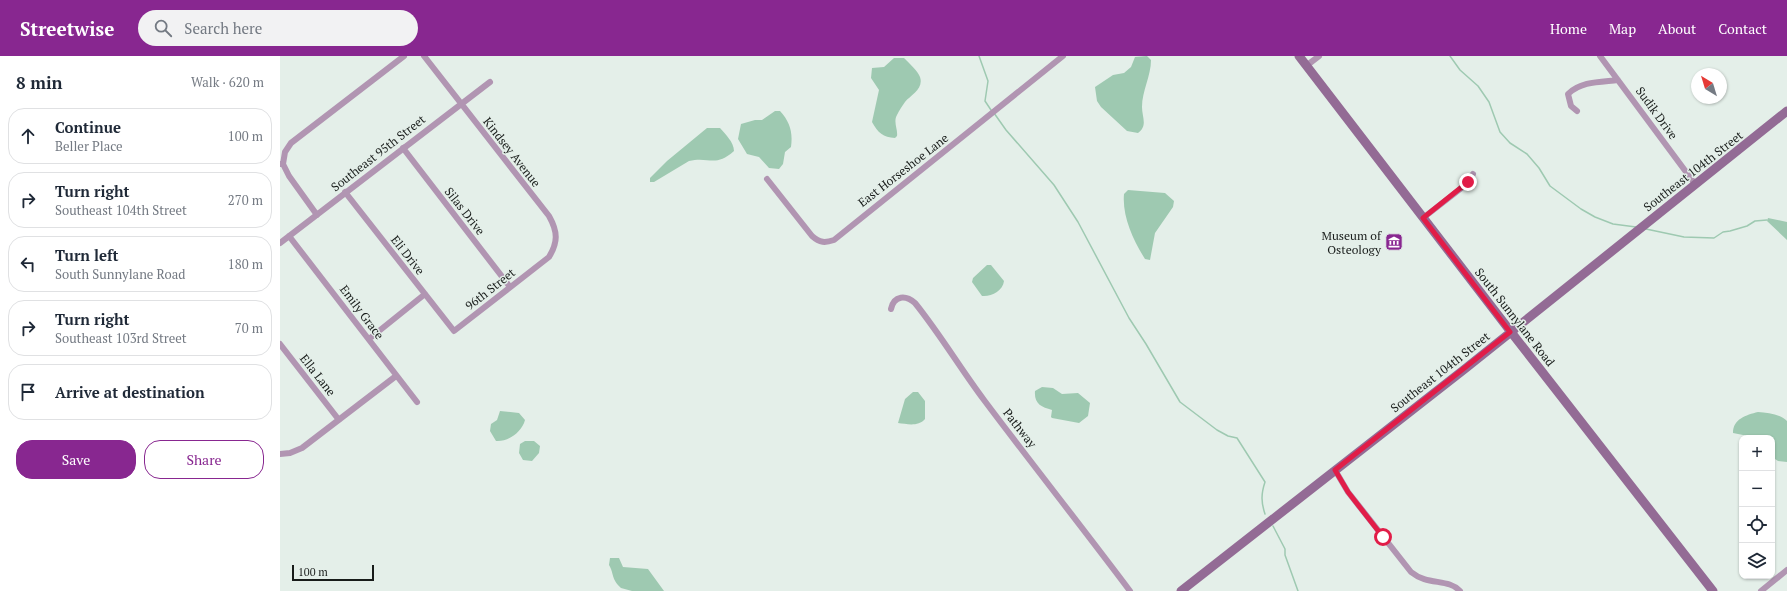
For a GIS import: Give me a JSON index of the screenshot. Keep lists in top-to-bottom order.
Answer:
{
  "streets": {
    "street": [
      "Sudik Drive",
      "Kindsey Avenue",
      "Southeast 95th Street",
      "East Horseshoe Lane",
      "Southeast 104th Street",
      "Silas Drive",
      "Eli Drive",
      "96th Street",
      "Emily Grace",
      "South Sunnylane Road",
      "Ella Lane",
      "Pathway"
    ]
  },
  "crossings": [
    ["Sudik Drive", "Southeast 104th Street"],
    ["Kindsey Avenue", "Southeast 95th Street"],
    ["Kindsey Avenue", "96th Street"],
    ["Southeast 95th Street", "Silas Drive"],
    ["Southeast 95th Street", "Eli Drive"],
    ["Southeast 95th Street", "Emily Grace"],
    ["Southeast 104th Street", "South Sunnylane Road"],
    ["Silas Drive", "96th Street"],
    ["Eli Drive", "96th Street"]
  ],
  "places": {
    "museum": ["Museum of Osteology"]
  },
  "scale_bar": "100 m",
  "north": "top left",
  "page": {
    "header": "Streetwise",
    "search": "Search here",
    "nav": [
      "Home",
      "Map",
      "About",
      "Contact"
    ],
    "heading": ["8 min", "Walk · 620 m"],
    "list": [
      ["Continue", "Beller Place", "100 m"],
      ["Turn right", "Southeast 104th Street", "270 m"],
      ["Turn left", "South Sunnylane Road", "180 m"],
      ["Turn right", "Southeast 103rd Street", "70 m"],
      "Arrive at destination"
    ],
    "buttons": ["Save", "Share"],
    "map_buttons": ["+", "−"],
    "scale": "100 m"
  }
}
